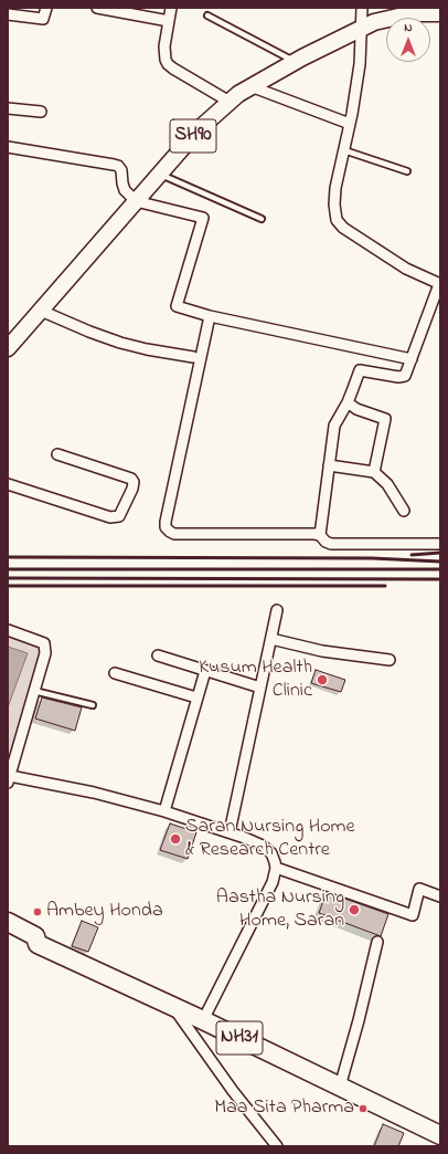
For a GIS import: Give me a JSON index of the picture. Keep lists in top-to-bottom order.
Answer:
{
  "streets": {
    "highway": ["NH31"],
    "main road": ["SH90"]
  },
  "places": [
    "Kusum Health Clinic",
    "Saran Nursing Home & Research Centre",
    "Aastha Nursing Home, Saran",
    "Ambey Honda",
    "Maa Sita Pharma"
  ],
  "north": "top"
}
